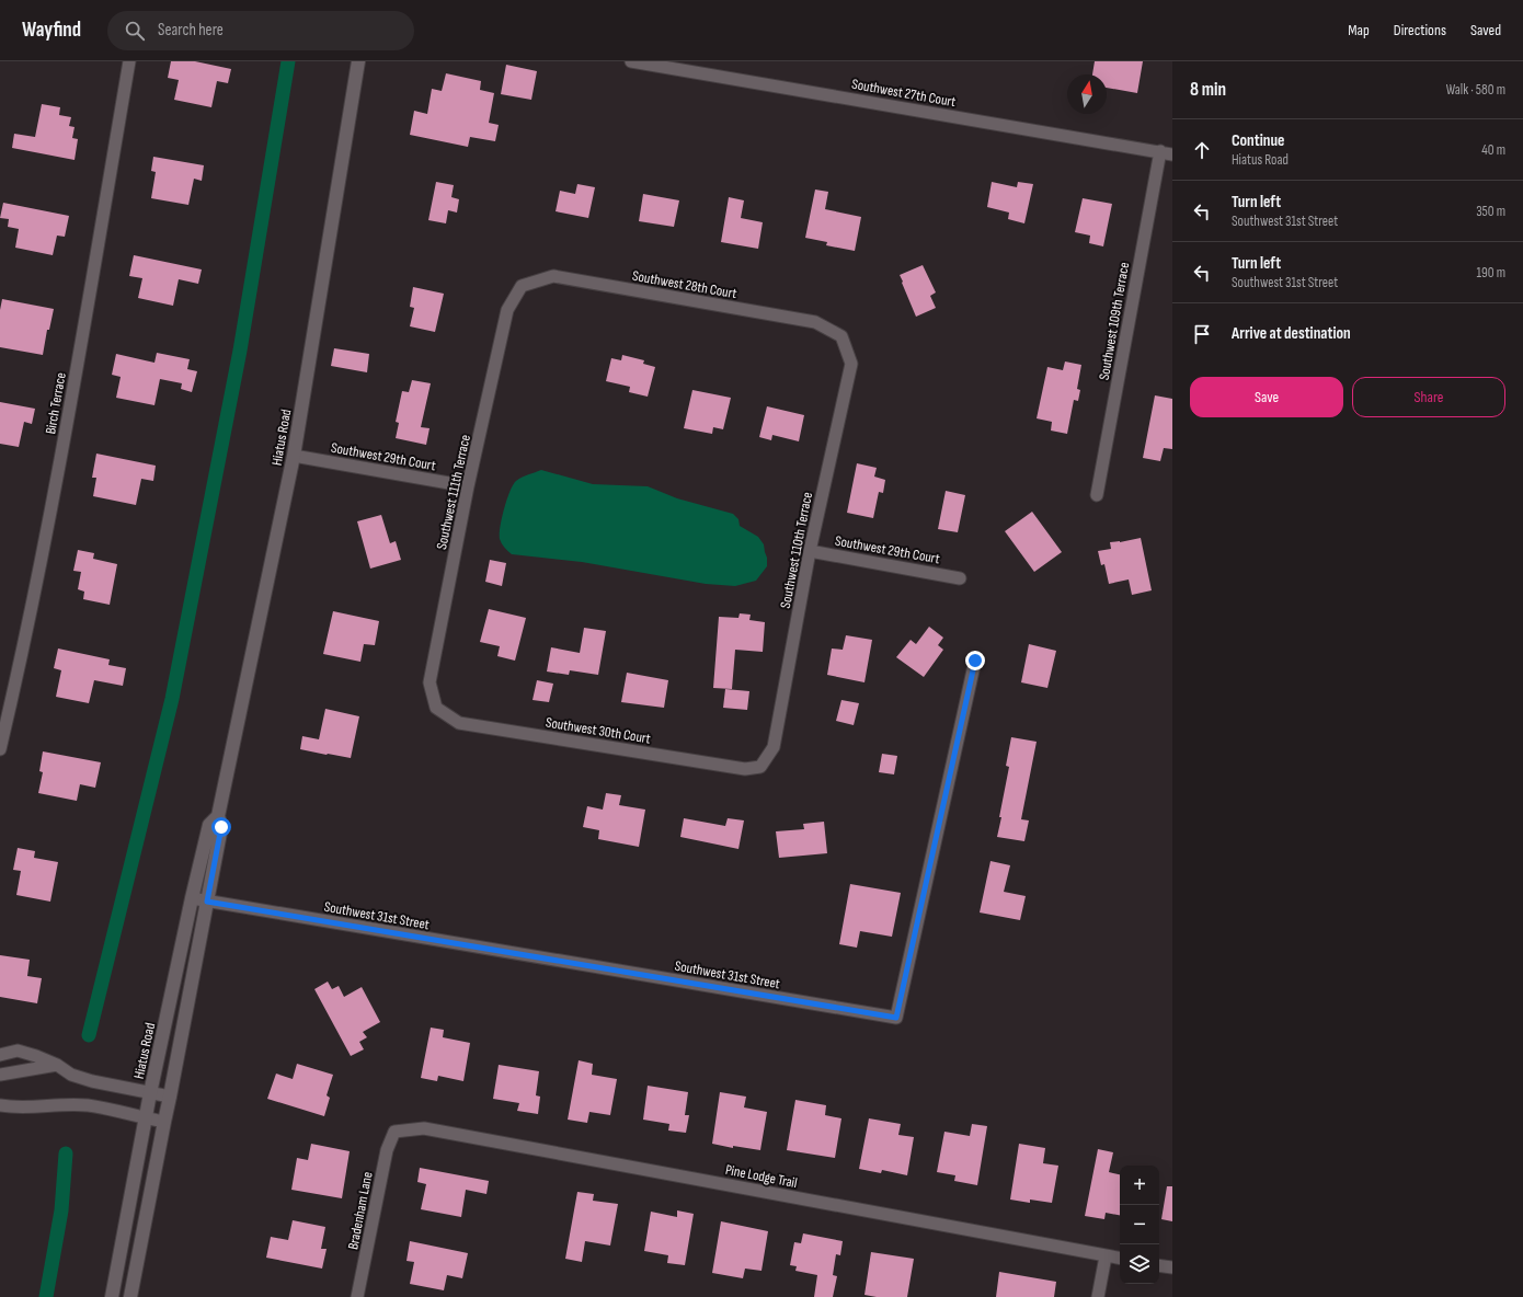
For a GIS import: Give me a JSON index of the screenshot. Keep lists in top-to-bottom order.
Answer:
{
  "streets": {
    "street": [
      "Southwest 27th Court",
      "Southwest 28th Court",
      "Southwest 109th Terrace",
      "Birch Terrace",
      "Hiatus Road",
      "Southwest 29th Court",
      "Southwest 111th Terrace",
      "Southwest 110th Terrace",
      "Southwest 30th Court",
      "Southwest 31st Street",
      "Pine Lodge Trail",
      "Bradenham Lane"
    ]
  },
  "crossings": [
    ["Southwest 27th Court", "Southwest 109th Terrace"],
    ["Southwest 28th Court", "Southwest 111th Terrace"],
    ["Southwest 28th Court", "Southwest 110th Terrace"],
    ["Hiatus Road", "Southwest 29th Court"],
    ["Hiatus Road", "Southwest 31st Street"],
    ["Southwest 29th Court", "Southwest 111th Terrace"],
    ["Southwest 29th Court", "Southwest 110th Terrace"],
    ["Southwest 111th Terrace", "Southwest 30th Court"],
    ["Southwest 110th Terrace", "Southwest 30th Court"],
    ["Pine Lodge Trail", "Bradenham Lane"]
  ],
  "north": "top",
  "page": {
    "header": "Wayfind",
    "search": "Search here",
    "nav": ["Map", "Directions", "Saved"],
    "heading": ["8 min", "Walk · 580 m"],
    "list": [
      ["Continue", "Hiatus Road", "40 m"],
      ["Turn left", "Southwest 31st Street", "350 m"],
      ["Turn left", "Southwest 31st Street", "190 m"],
      "Arrive at destination"
    ],
    "buttons": ["Save", "Share"],
    "map_buttons": ["+", "−"]
  }
}
